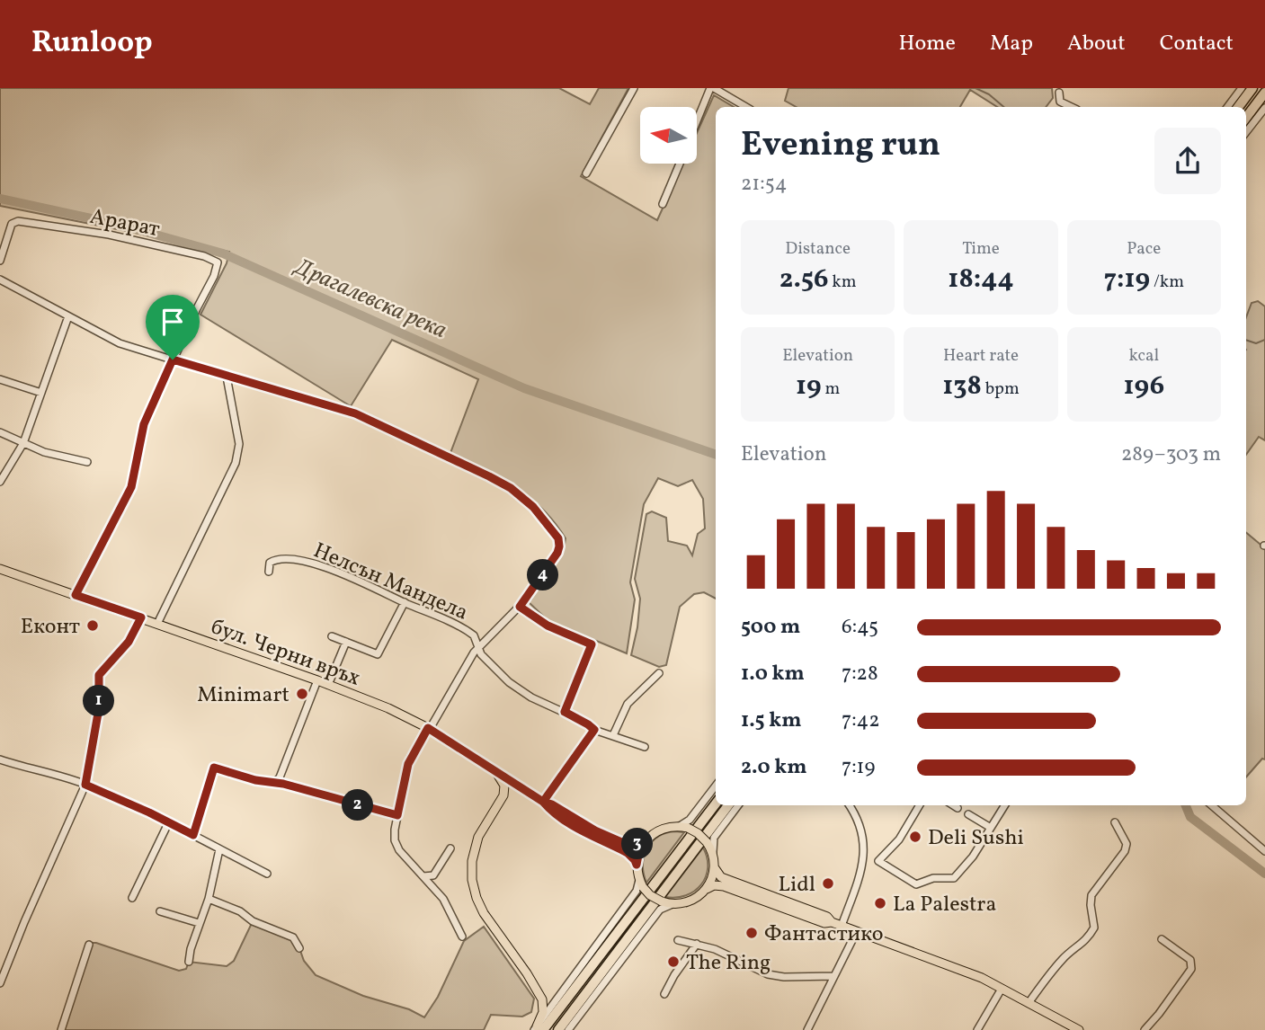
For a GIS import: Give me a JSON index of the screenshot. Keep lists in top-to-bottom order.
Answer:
{
  "streets": {
    "main road": ["бул. Черни връх"],
    "street": ["Арарат", "Нелсън Мандела"]
  },
  "water": ["Драгалевска река"],
  "places": [
    "Еконт",
    "Minimart",
    "Deli Sushi",
    "Lidl",
    "La Palestra",
    "Фантастико",
    "The Ring"
  ],
  "north": "left",
  "page": {
    "header": "Runloop",
    "nav": [
      "Home",
      "Map",
      "About",
      "Contact"
    ],
    "heading": ["Evening run", "21:54"],
    "stats": [
      ["Distance", "2.56 km"],
      ["Time", "18:44"],
      ["Pace", "7:19 /km"],
      ["Elevation", "19 m"],
      ["Heart rate", "138 bpm"],
      ["kcal", "196"]
    ],
    "chart": ["Elevation", "289–303 m"],
    "pins": [
      "4",
      "1",
      "2",
      "3"
    ],
    "list": [
      {
        "name": "500 m",
        "note": "6:45"
      },
      {
        "name": "1.0 km",
        "note": "7:28"
      },
      {
        "name": "1.5 km",
        "note": "7:42"
      },
      {
        "name": "2.0 km",
        "note": "7:19"
      }
    ]
  }
}
